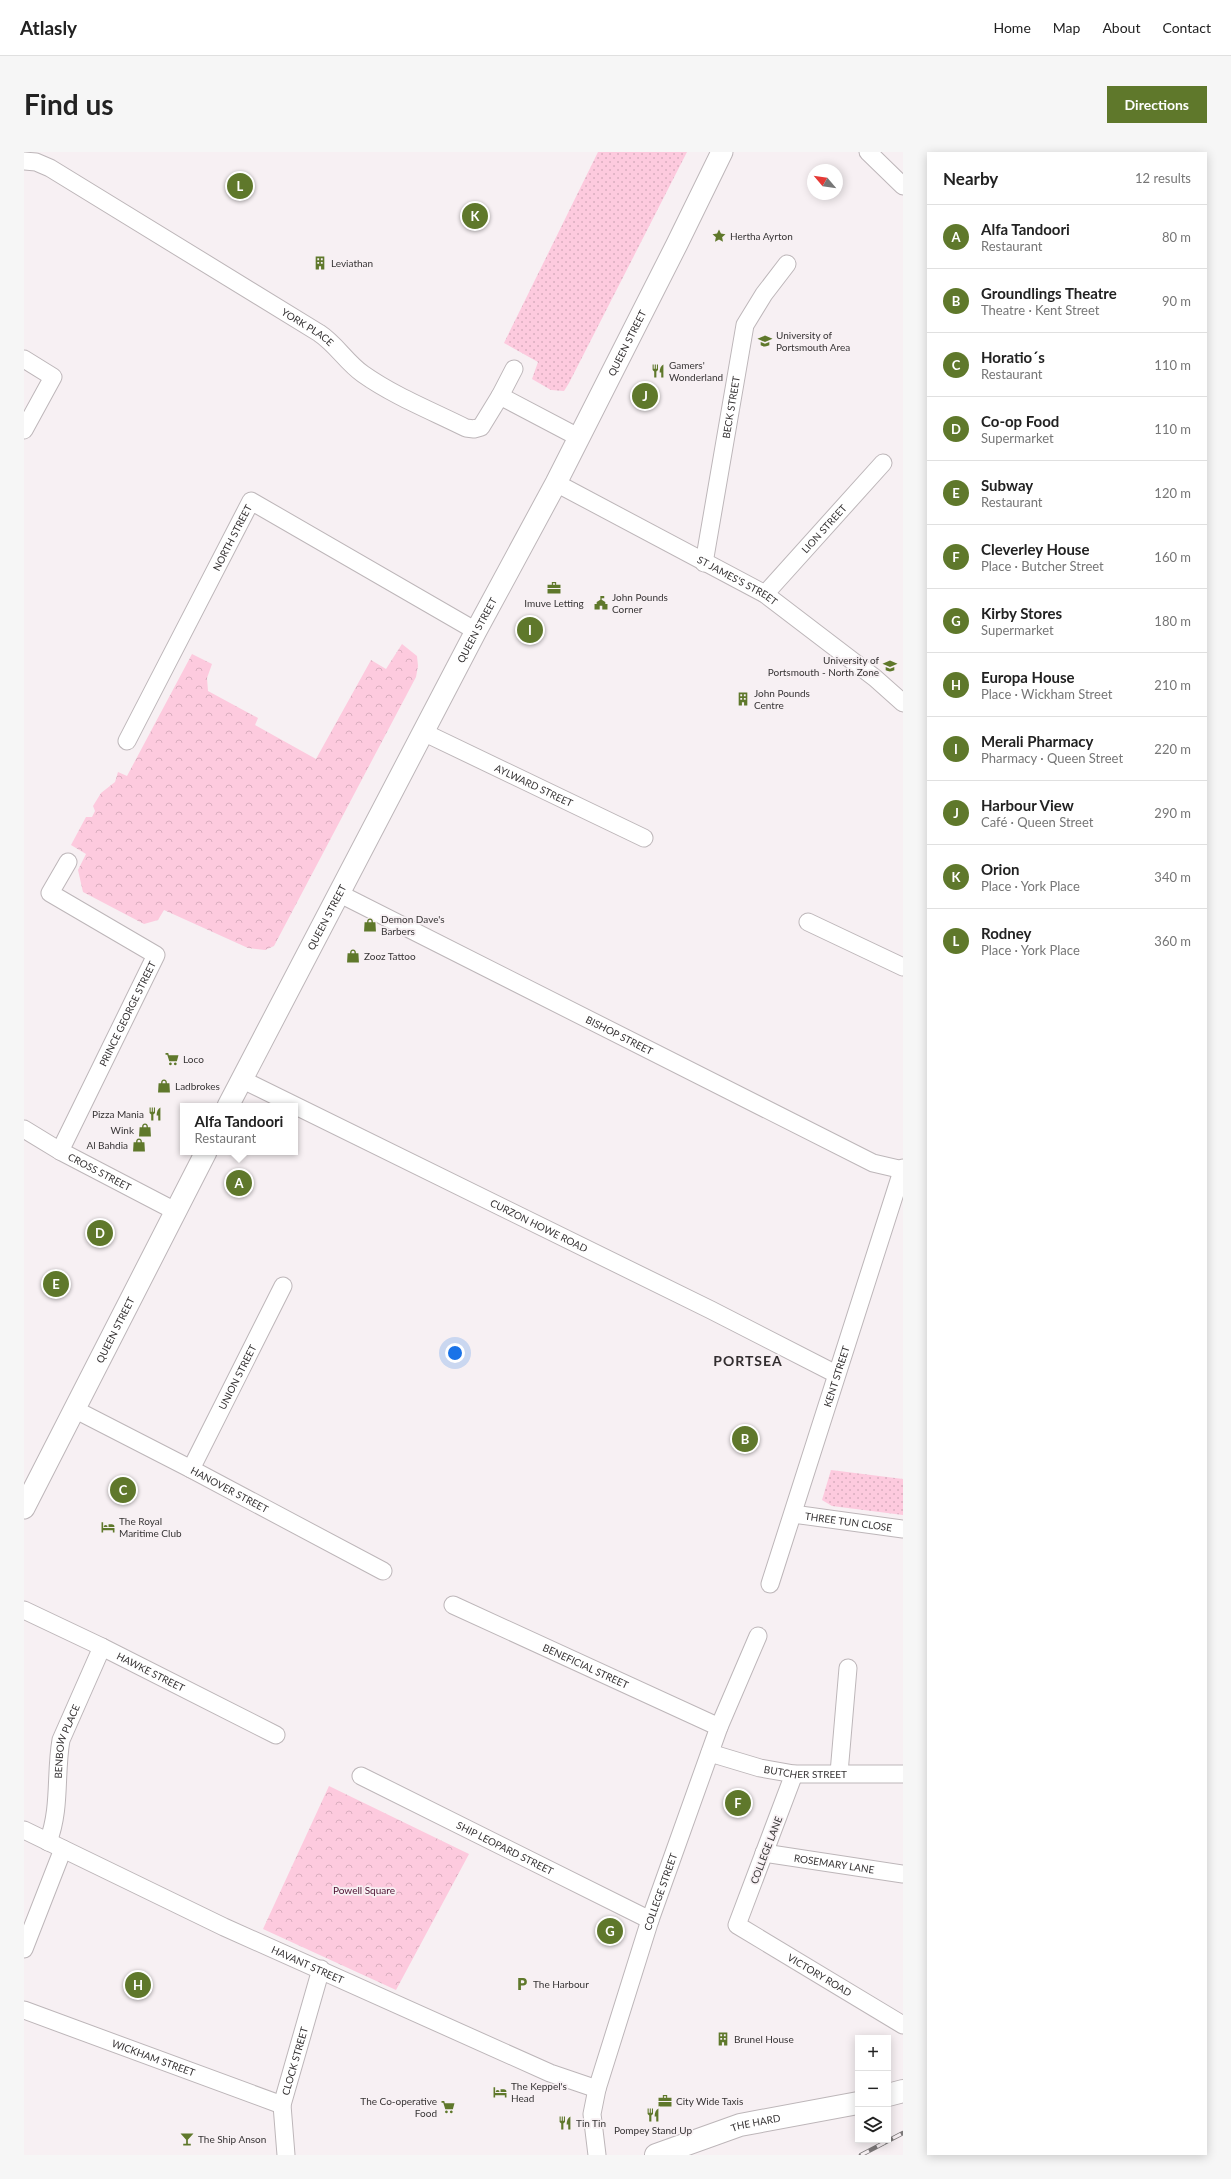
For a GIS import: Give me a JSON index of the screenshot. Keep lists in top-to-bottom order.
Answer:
{
  "streets": {
    "main road": ["THE HARD"],
    "street": [
      "YORK PLACE",
      "QUEEN STREET",
      "BECK STREET",
      "LION STREET",
      "NORTH STREET",
      "ST JAMES'S STREET",
      "AYLWARD STREET",
      "PRINCE GEORGE STREET",
      "BISHOP STREET",
      "CROSS STREET",
      "CURZON HOWE ROAD",
      "KENT STREET",
      "UNION STREET",
      "HANOVER STREET",
      "THREE TUN CLOSE",
      "BENEFICIAL STREET",
      "HAWKE STREET",
      "BENBOW PLACE",
      "BUTCHER STREET",
      "SHIP LEOPARD STREET",
      "COLLEGE LANE",
      "ROSEMARY LANE",
      "COLLEGE STREET",
      "HAVANT STREET",
      "VICTORY ROAD",
      "WICKHAM STREET",
      "CLOCK STREET"
    ]
  },
  "crossings": [
    ["QUEEN STREET", "NORTH STREET"],
    ["QUEEN STREET", "ST JAMES'S STREET"],
    ["QUEEN STREET", "AYLWARD STREET"],
    ["QUEEN STREET", "BISHOP STREET"],
    ["QUEEN STREET", "CROSS STREET"],
    ["QUEEN STREET", "CURZON HOWE ROAD"],
    ["QUEEN STREET", "HANOVER STREET"],
    ["BECK STREET", "ST JAMES'S STREET"],
    ["LION STREET", "ST JAMES'S STREET"],
    ["PRINCE GEORGE STREET", "CROSS STREET"],
    ["BISHOP STREET", "KENT STREET"],
    ["CURZON HOWE ROAD", "KENT STREET"],
    ["KENT STREET", "THREE TUN CLOSE"],
    ["UNION STREET", "HANOVER STREET"],
    ["BENEFICIAL STREET", "COLLEGE STREET"],
    ["HAWKE STREET", "BENBOW PLACE"],
    ["BENBOW PLACE", "HAVANT STREET"],
    ["BUTCHER STREET", "COLLEGE LANE"],
    ["BUTCHER STREET", "COLLEGE STREET"],
    ["SHIP LEOPARD STREET", "COLLEGE STREET"],
    ["COLLEGE LANE", "ROSEMARY LANE"],
    ["COLLEGE LANE", "VICTORY ROAD"],
    ["COLLEGE STREET", "HAVANT STREET"],
    ["HAVANT STREET", "CLOCK STREET"],
    ["WICKHAM STREET", "CLOCK STREET"]
  ],
  "districts": ["PORTSEA"],
  "parks": ["Powell Square"],
  "places": {
    "place": ["Hertha Ayrton"],
    "building": ["Leviathan", "John Pounds Centre", "Brunel House"],
    "school or university": ["University of Portsmouth Area", "University of Portsmouth - North Zone"],
    "restaurant": [
      "Gamers' Wonderland",
      "Pizza Mania",
      "Pompey Stand Up",
      "Tin Tin"
    ],
    "office": ["Imuve Letting", "City Wide Taxis"],
    "public building": ["John Pounds Corner"],
    "shop": [
      "Demon Dave's Barbers",
      "Zooz Tattoo",
      "Ladbrokes",
      "Wink",
      "Al Bahdia"
    ],
    "supermarket": ["Loco", "The Co-operative Food"],
    "hotel": ["The Royal Maritime Club", "The Keppel's Head"],
    "parking": ["The Harbour"],
    "bar": ["The Ship Anson"]
  },
  "north": "top left",
  "page": {
    "header": "Atlasly",
    "nav": [
      "Home",
      "Map",
      "About",
      "Contact"
    ],
    "buttons": "Directions",
    "title": "Find us",
    "heading": ["Nearby", "12 results"],
    "pins": [
      "L",
      "K",
      "J",
      "I",
      "A",
      "D",
      "E",
      "B",
      "C",
      "F",
      "G",
      "H"
    ],
    "list": [
      {
        "mark": "A",
        "name": "Alfa Tandoori",
        "note": "Restaurant",
        "value": "80 m"
      },
      {
        "mark": "B",
        "name": "Groundlings Theatre",
        "note": "Theatre · Kent Street",
        "value": "90 m"
      },
      {
        "mark": "C",
        "name": "Horatio´s",
        "note": "Restaurant",
        "value": "110 m"
      },
      {
        "mark": "D",
        "name": "Co-op Food",
        "note": "Supermarket",
        "value": "110 m"
      },
      {
        "mark": "E",
        "name": "Subway",
        "note": "Restaurant",
        "value": "120 m"
      },
      {
        "mark": "F",
        "name": "Cleverley House",
        "note": "Place · Butcher Street",
        "value": "160 m"
      },
      {
        "mark": "G",
        "name": "Kirby Stores",
        "note": "Supermarket",
        "value": "180 m"
      },
      {
        "mark": "H",
        "name": "Europa House",
        "note": "Place · Wickham Street",
        "value": "210 m"
      },
      {
        "mark": "I",
        "name": "Merali Pharmacy",
        "note": "Pharmacy · Queen Street",
        "value": "220 m"
      },
      {
        "mark": "J",
        "name": "Harbour View",
        "note": "Café · Queen Street",
        "value": "290 m"
      },
      {
        "mark": "K",
        "name": "Orion",
        "note": "Place · York Place",
        "value": "340 m"
      },
      {
        "mark": "L",
        "name": "Rodney",
        "note": "Place · York Place",
        "value": "360 m"
      }
    ],
    "popup": ["Alfa Tandoori", "Restaurant"],
    "map_buttons": ["+", "−"]
  }
}
